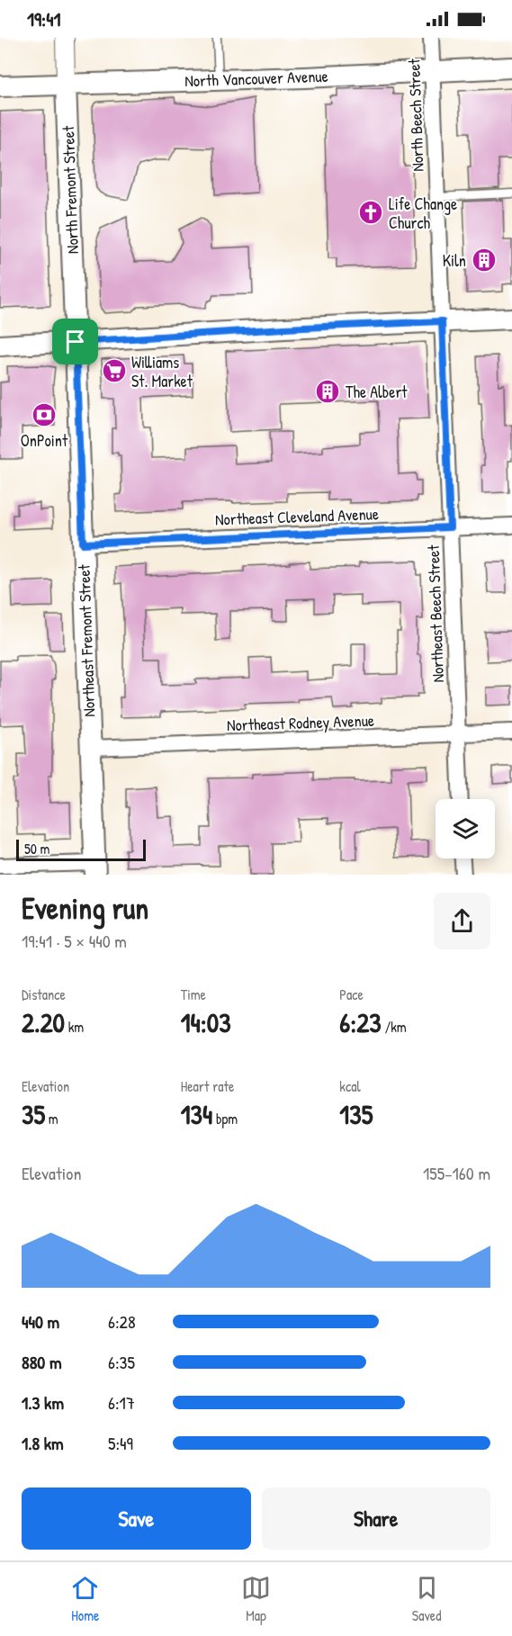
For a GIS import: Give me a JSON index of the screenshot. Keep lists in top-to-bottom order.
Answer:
{
  "streets": {
    "main road": ["North Vancouver Avenue", "North Fremont Street", "Northeast Fremont Street"],
    "street": [
      "North Beech Street",
      "Northeast Cleveland Avenue",
      "Northeast Beech Street",
      "Northeast Rodney Avenue"
    ]
  },
  "crossings": [
    ["North Vancouver Avenue", "North Beech Street"],
    ["North Vancouver Avenue", "North Fremont Street"],
    ["North Beech Street", "Northeast Beech Street"],
    ["North Fremont Street", "Northeast Fremont Street"],
    ["Northeast Cleveland Avenue", "Northeast Beech Street"],
    ["Northeast Cleveland Avenue", "Northeast Fremont Street"],
    ["Northeast Beech Street", "Northeast Rodney Avenue"],
    ["Northeast Fremont Street", "Northeast Rodney Avenue"]
  ],
  "places": {
    "church": ["Life Change Church"],
    "building": ["Kiln", "The Albert"],
    "supermarket": ["Williams St. Market"],
    "bank": ["OnPoint"]
  },
  "scale_bar": "50 m",
  "page": {
    "status": "19:41",
    "scale": "50 m",
    "heading": ["Evening run", "19:41 · 5 × 440 m"],
    "stats": [
      ["Distance", "2.20 km"],
      ["Time", "14:03"],
      ["Pace", "6:23 /km"],
      ["Elevation", "35 m"],
      ["Heart rate", "134 bpm"],
      ["kcal", "135"]
    ],
    "chart": ["Elevation", "155–160 m"],
    "list": [
      {
        "name": "440 m",
        "note": "6:28"
      },
      {
        "name": "880 m",
        "note": "6:35"
      },
      {
        "name": "1.3 km",
        "note": "6:17"
      },
      {
        "name": "1.8 km",
        "note": "5:49"
      }
    ],
    "buttons": ["Save", "Share"],
    "tabs": ["Home", "Map", "Saved"]
  }
}
